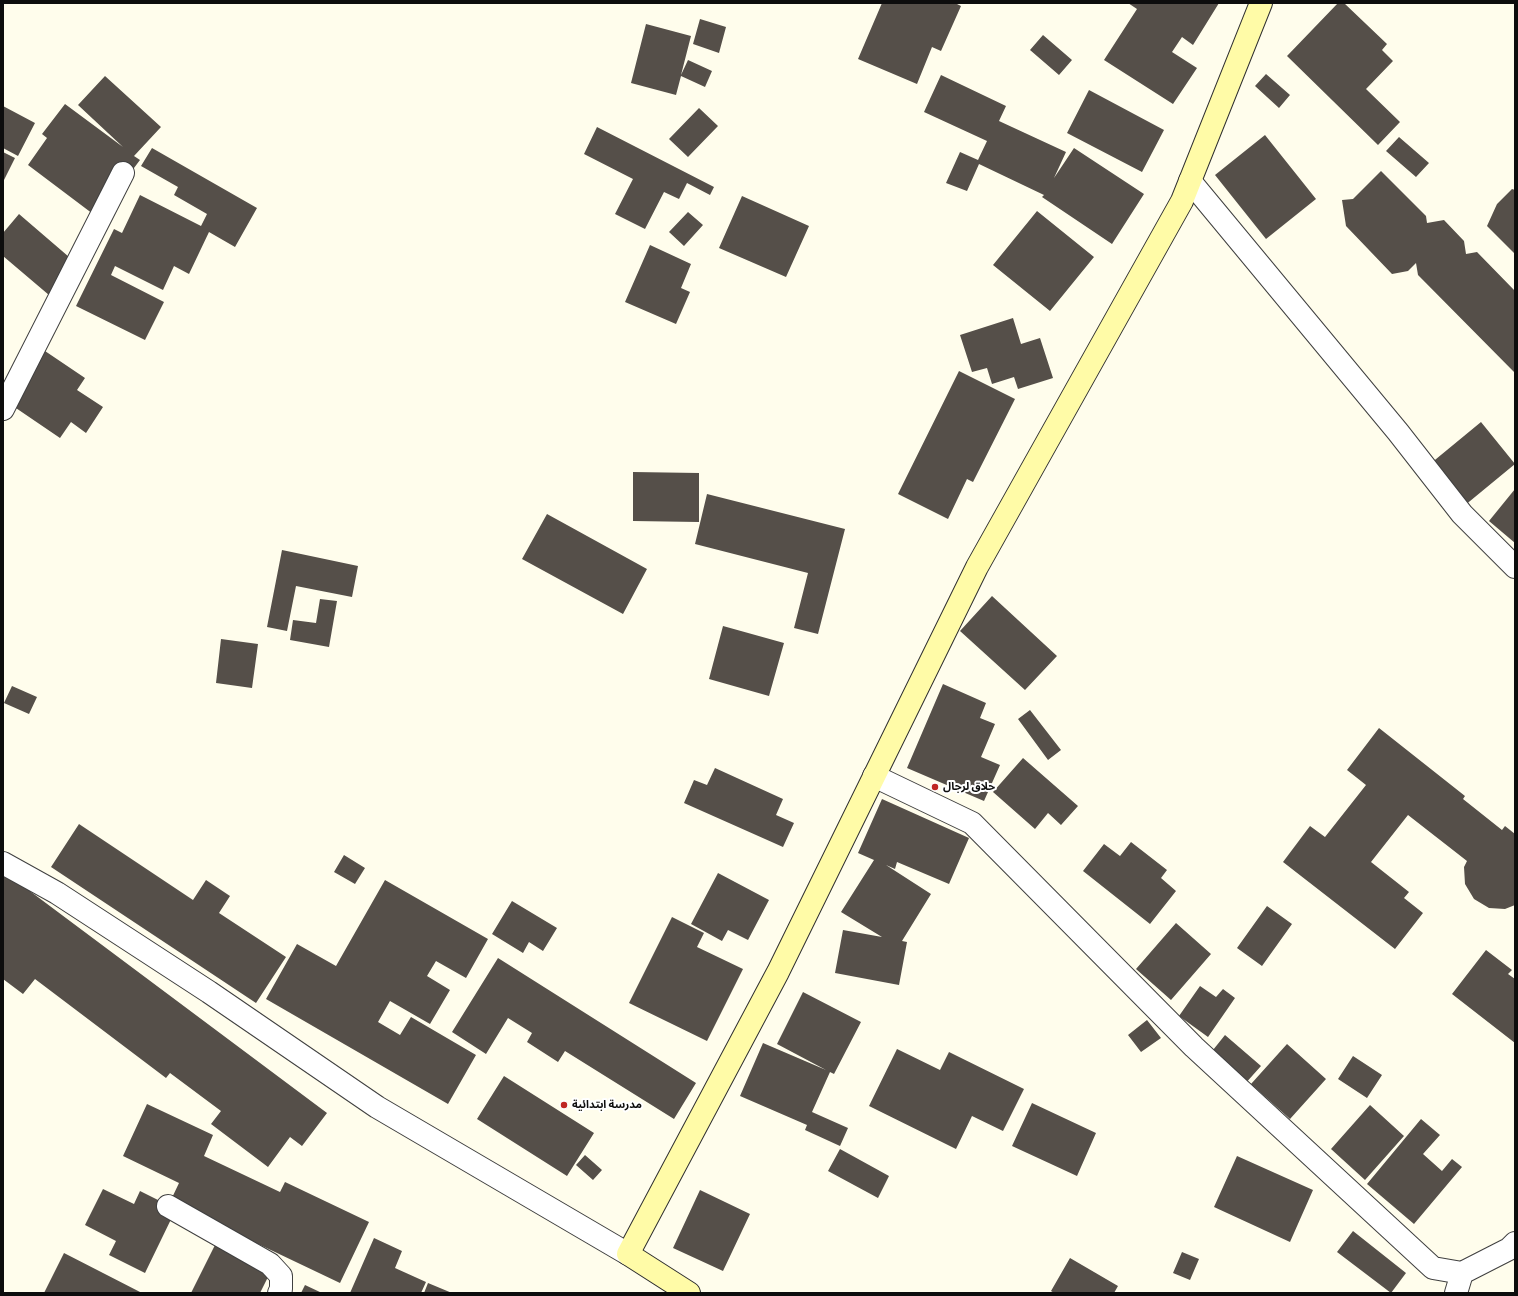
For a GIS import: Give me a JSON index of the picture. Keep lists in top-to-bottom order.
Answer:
{
  "places": ["حلاق لرجال", "مدرسة ابتدائية"]
}
